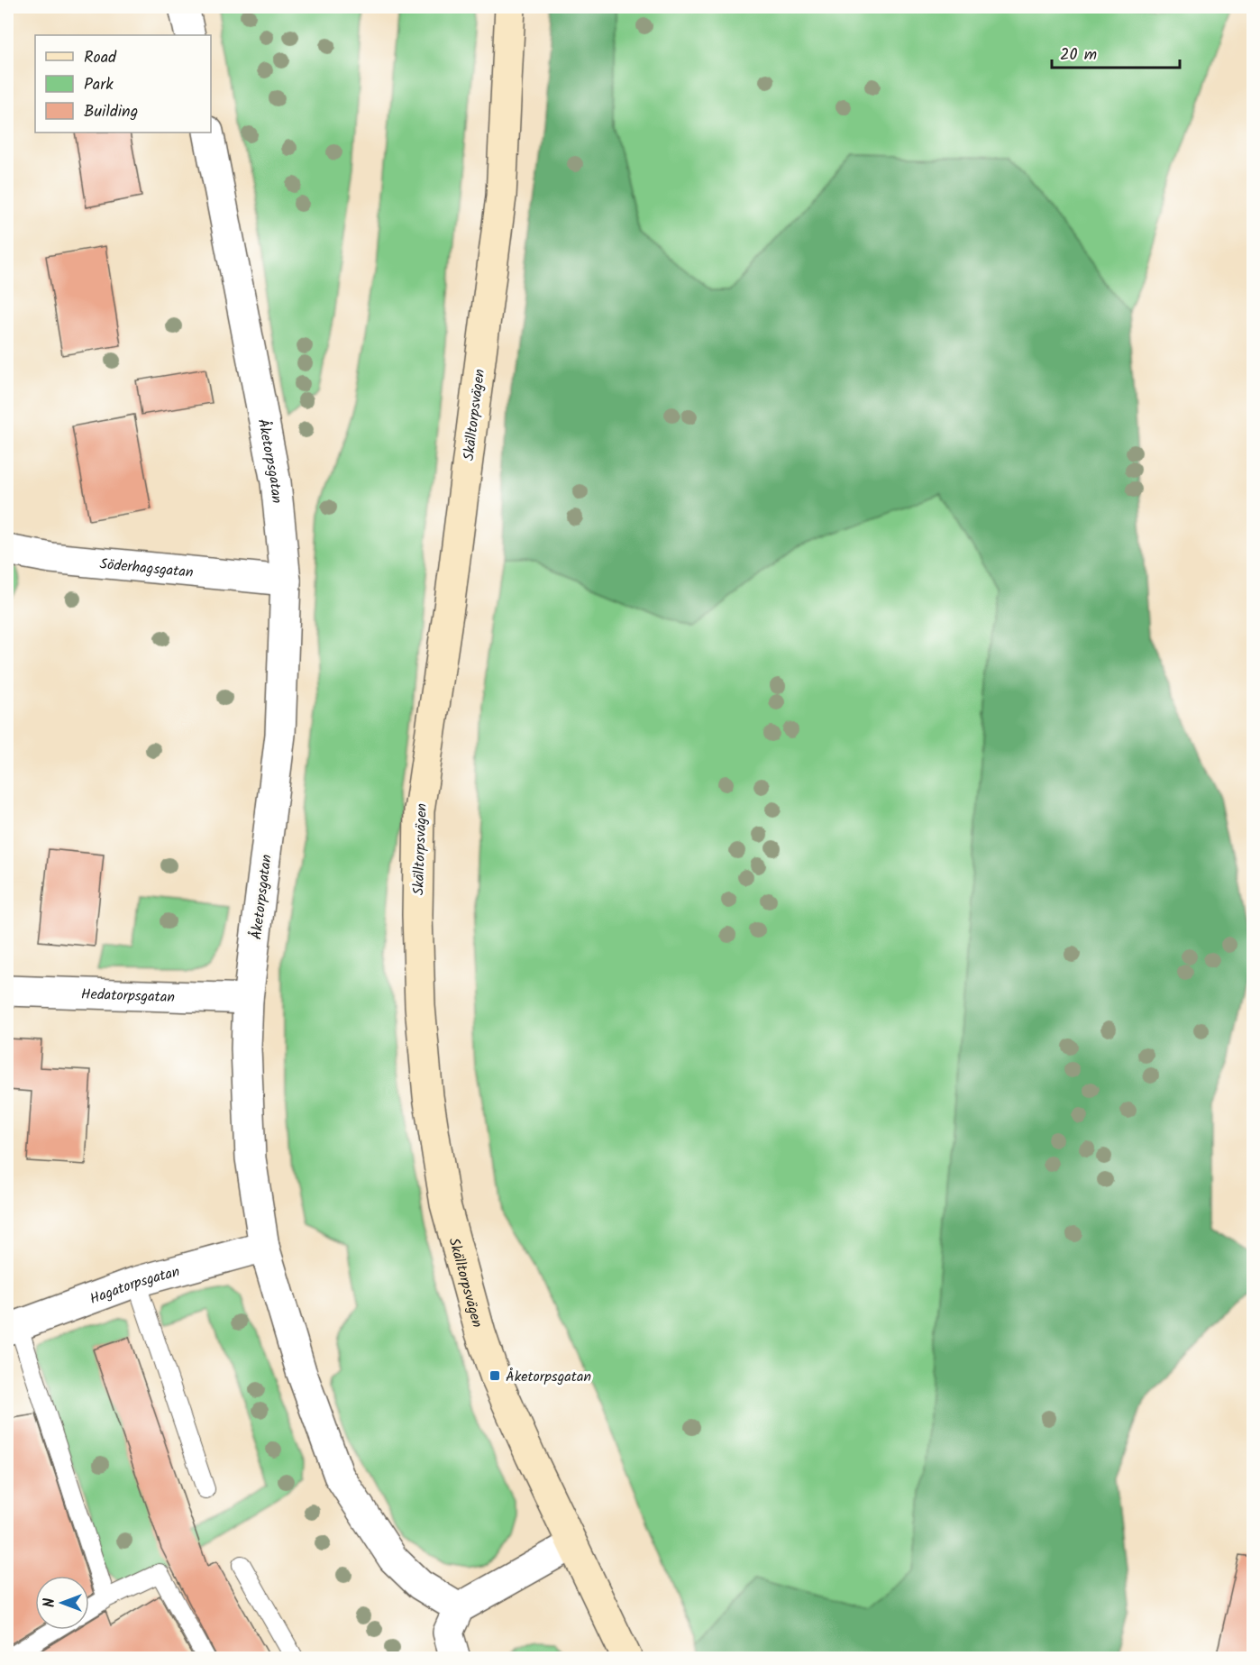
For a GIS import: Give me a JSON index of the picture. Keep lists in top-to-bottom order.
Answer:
{
  "streets": {
    "street": [
      "Skälltorpsvägen",
      "Åketorpsgatan",
      "Söderhagsgatan",
      "Hedatorpsgatan",
      "Hagatorpsgatan"
    ]
  },
  "crossings": [
    ["Åketorpsgatan", "Söderhagsgatan"],
    ["Åketorpsgatan", "Hedatorpsgatan"],
    ["Åketorpsgatan", "Hagatorpsgatan"]
  ],
  "places": {
    "transit": ["Åketorpsgatan"]
  },
  "legend": ["Road", "Park", "Building"],
  "scale_bar": "20 m",
  "north": "left"
}
